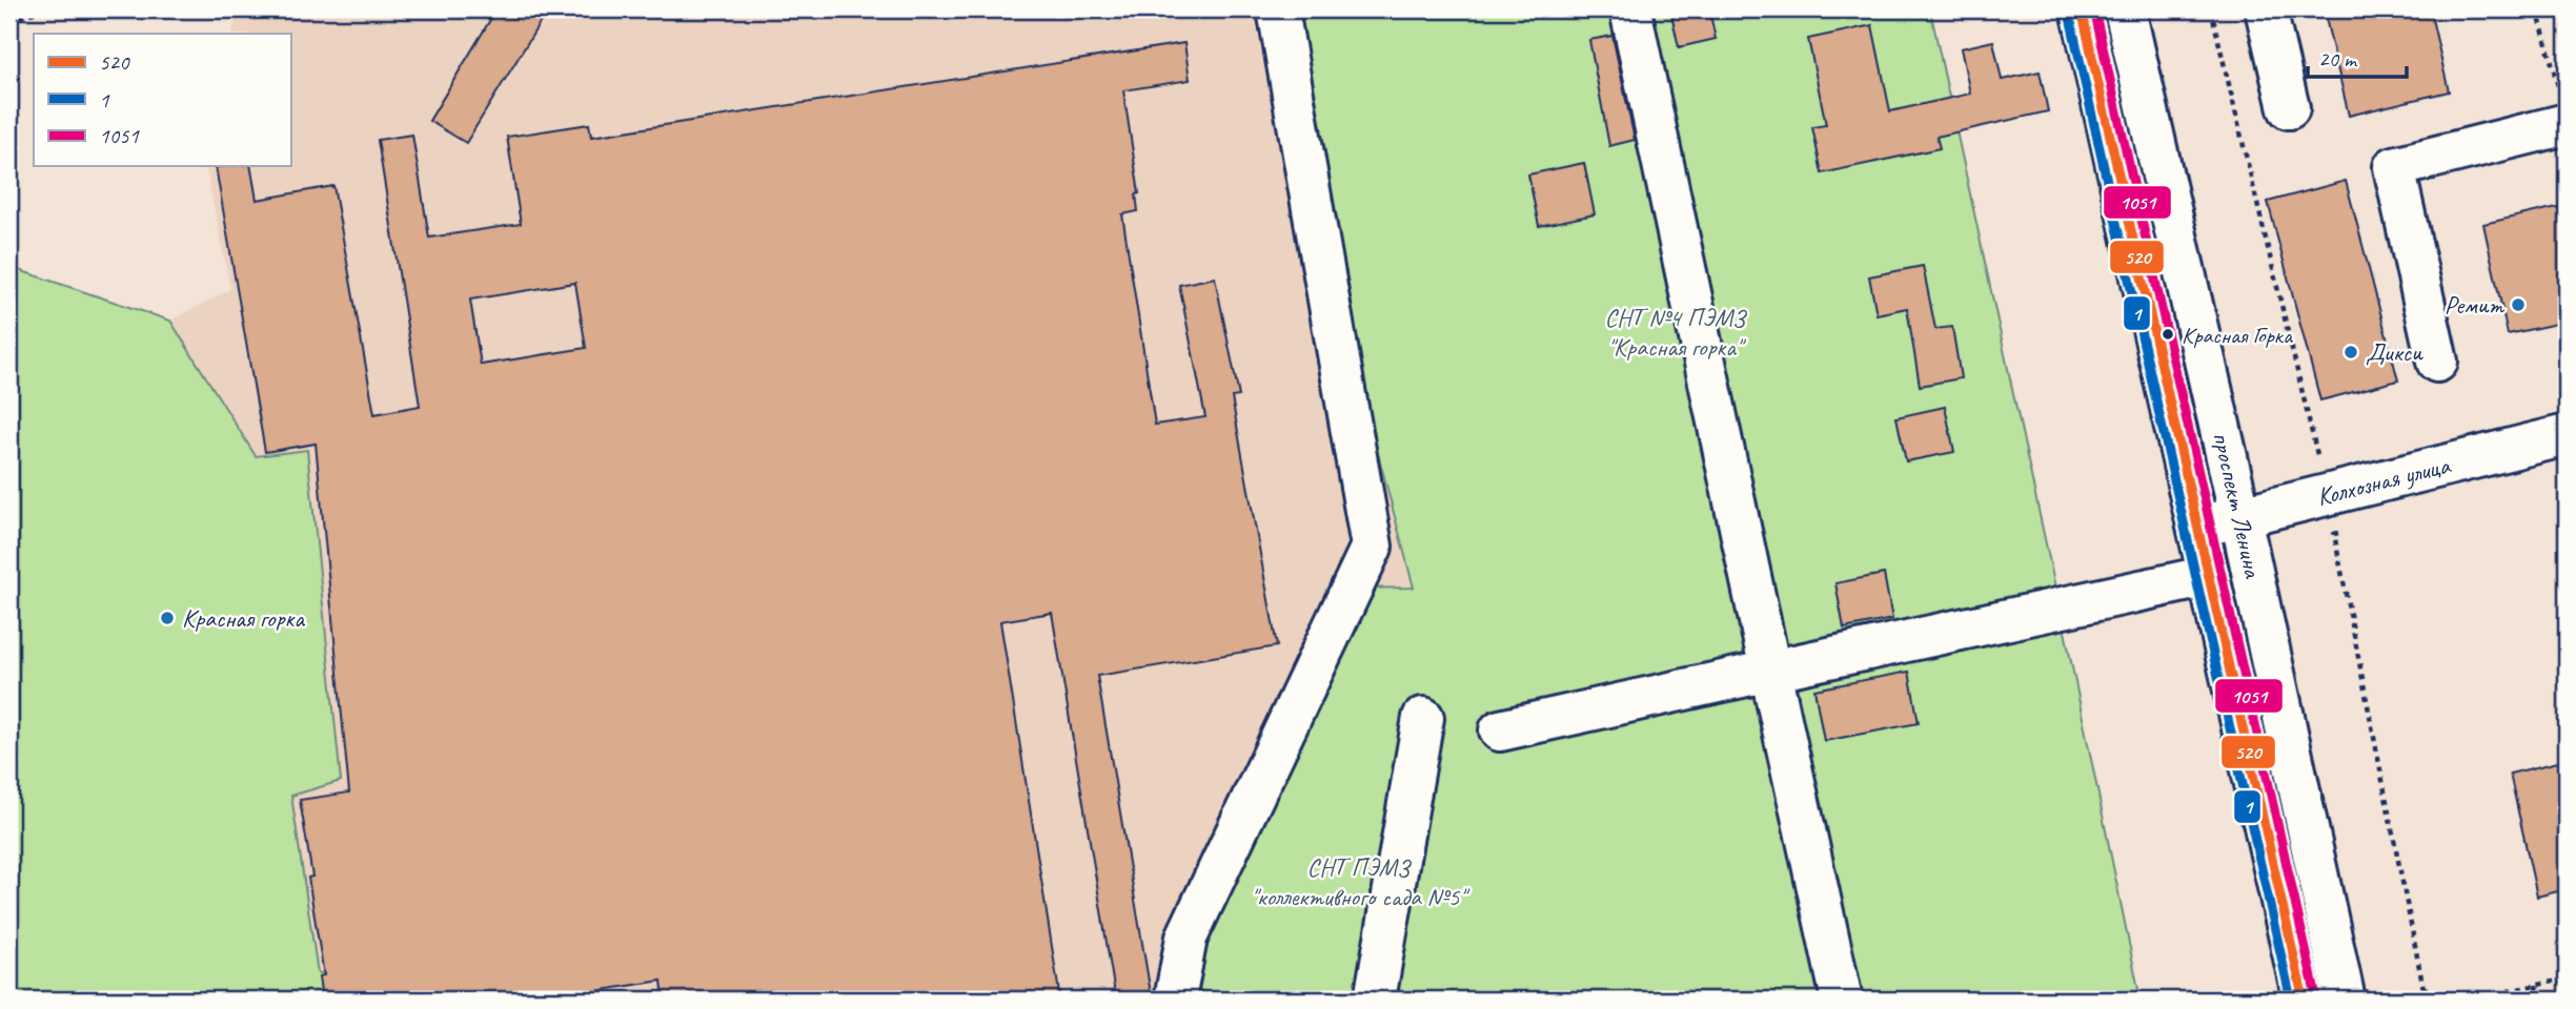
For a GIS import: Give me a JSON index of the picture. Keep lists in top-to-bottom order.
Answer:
{
  "streets": {
    "main road": ["Колхозная улица", "проспект Ленина"]
  },
  "crossings": [
    ["Колхозная улица", "проспект Ленина"]
  ],
  "parks": ["СНТ №4 ПЭМЗ \"Красная горка\"", "СНТ ПЭМЗ \"коллективного сада №5\""],
  "places": [
    "Ремит",
    "Красная Горка",
    "Дикси",
    "Красная горка"
  ],
  "lines": ["transit line 520", "transit line 1051", "transit line 1"],
  "legend": ["520", "1", "1051"],
  "scale_bar": "20 m"
}
